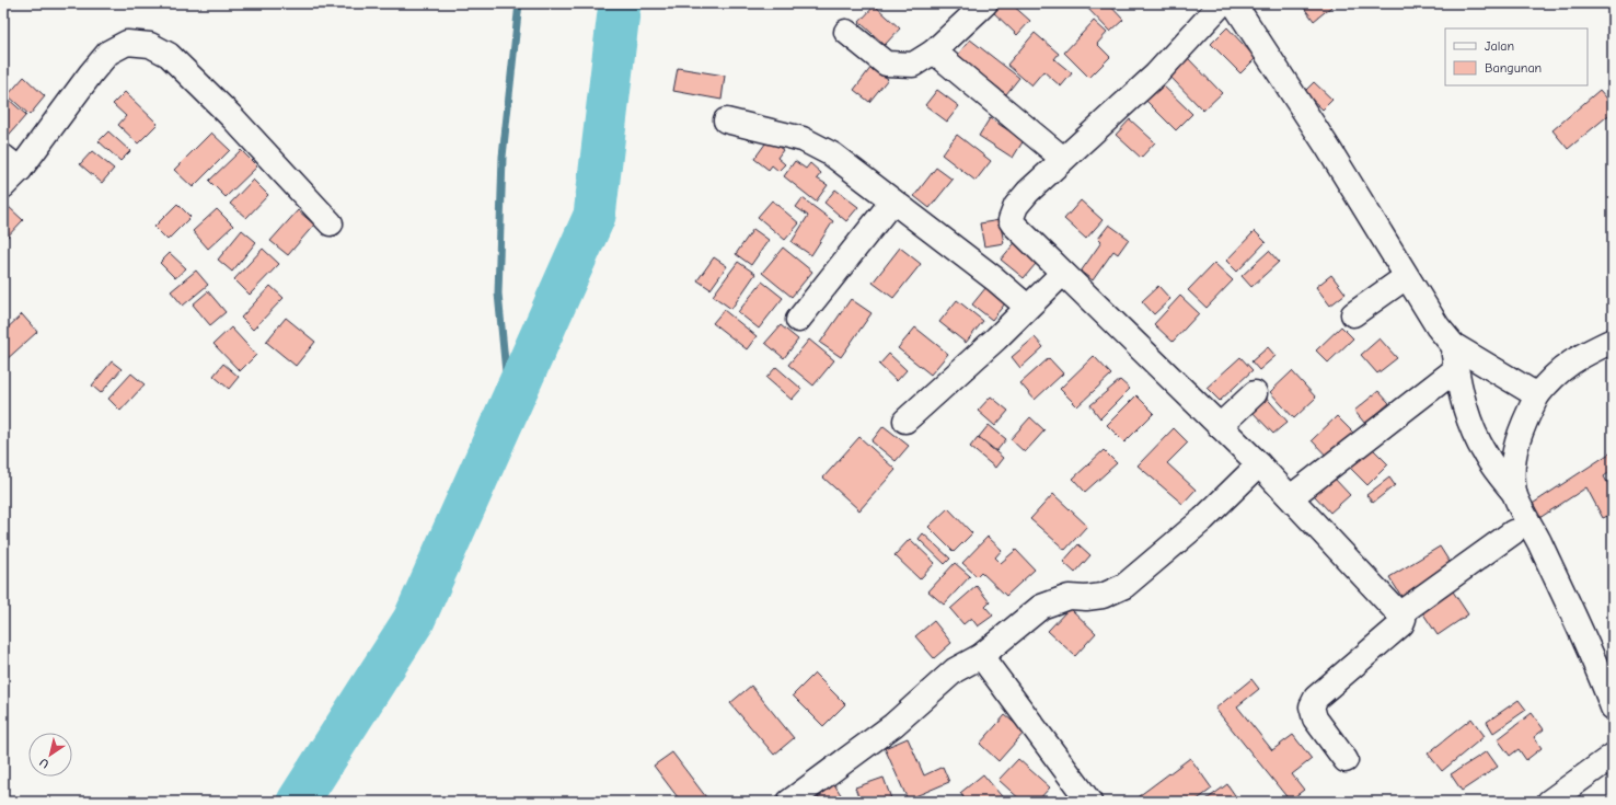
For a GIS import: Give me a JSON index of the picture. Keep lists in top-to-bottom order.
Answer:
{
  "legend": ["Jalan", "Bangunan"],
  "north": "bottom left"
}
